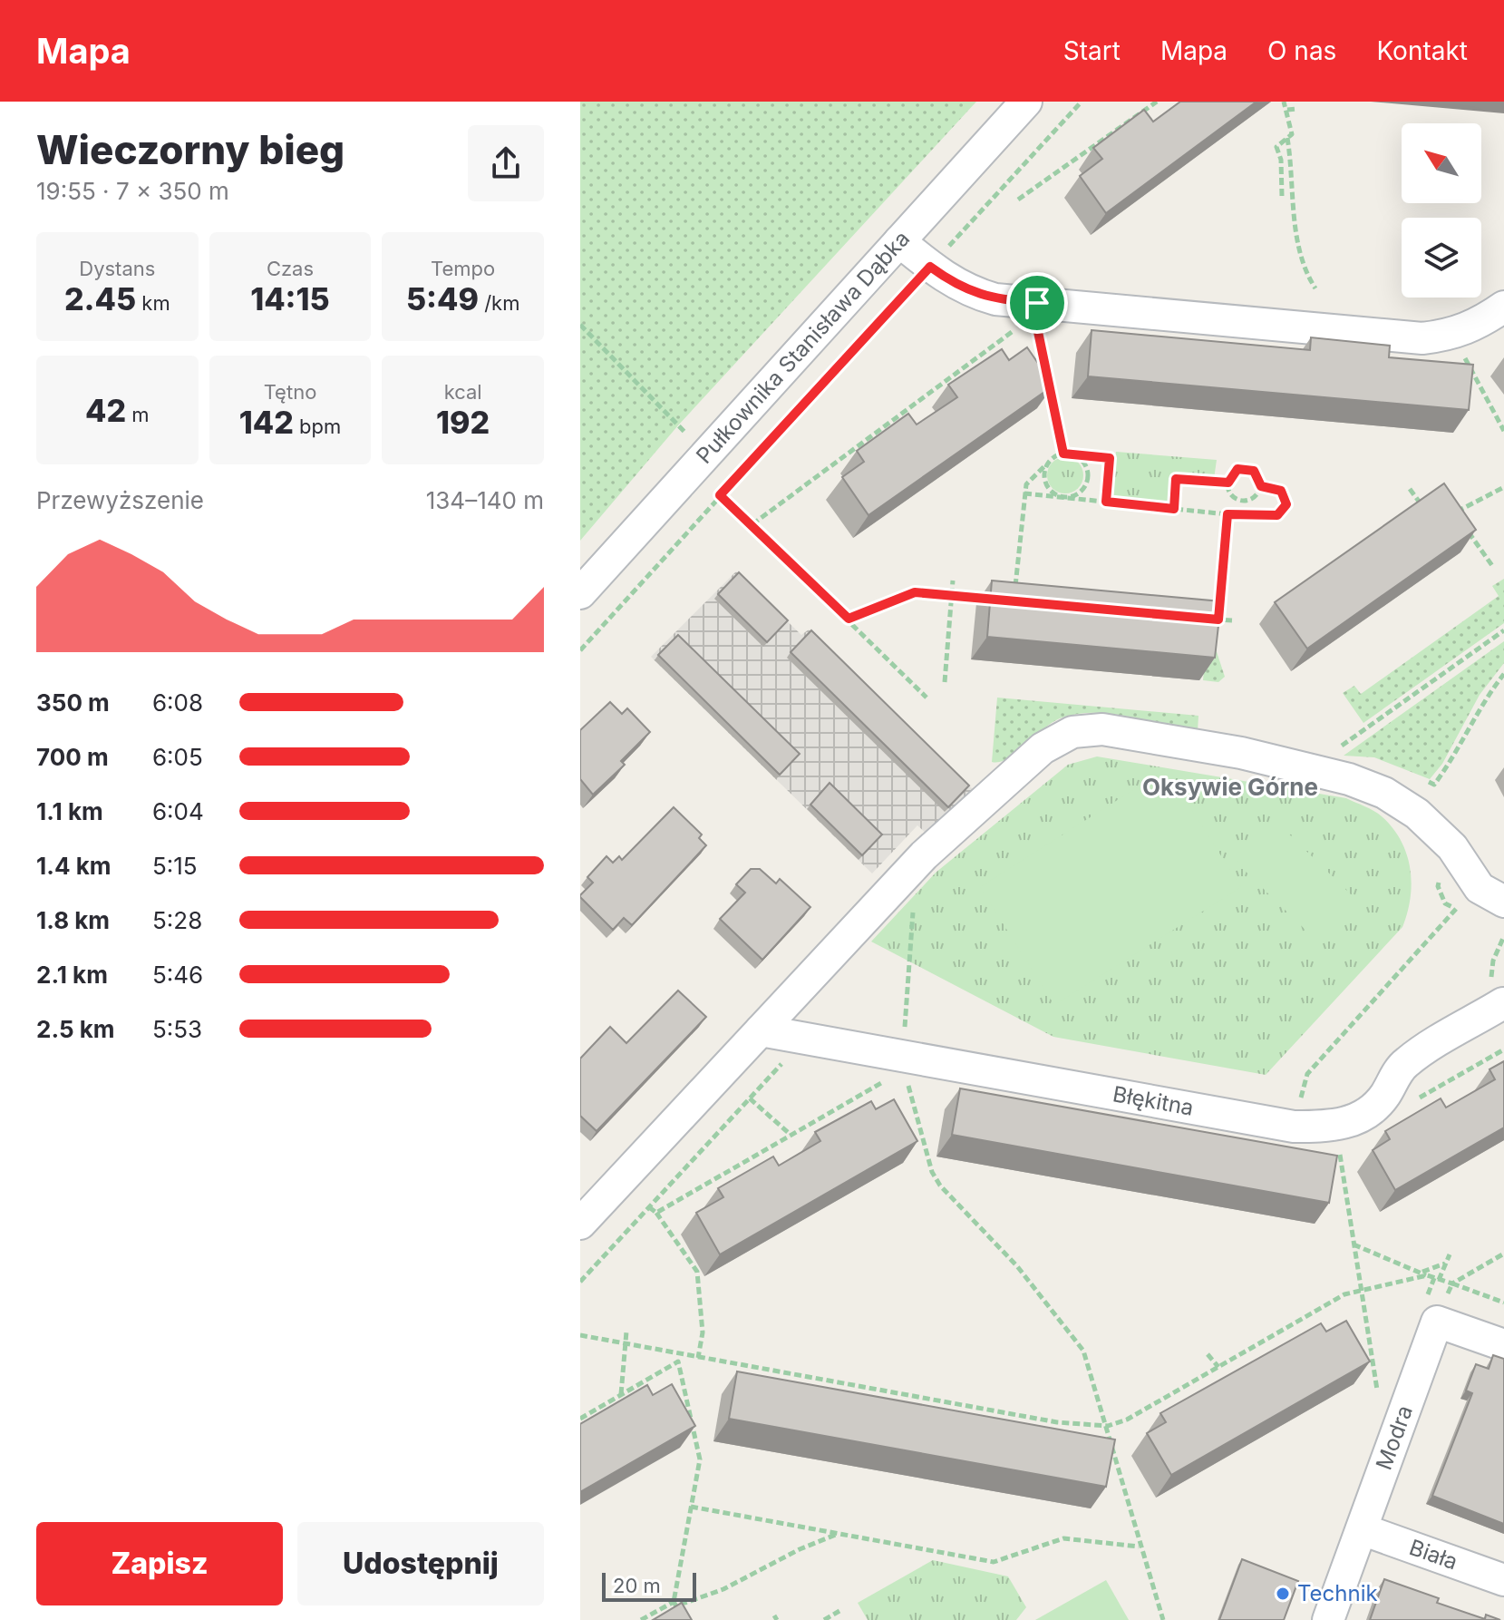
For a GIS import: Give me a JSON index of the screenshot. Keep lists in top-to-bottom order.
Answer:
{
  "streets": {
    "street": [
      "Pułkownika Stanisława Dąbka",
      "Błękitna",
      "Modra",
      "Biała"
    ]
  },
  "crossings": [
    ["Modra", "Biała"]
  ],
  "districts": ["Oksywie Górne"],
  "places": ["Technik"],
  "scale_bar": "20 m",
  "north": "top left",
  "page": {
    "header": "Mapa",
    "nav": [
      "Start",
      "Mapa",
      "O nas",
      "Kontakt"
    ],
    "heading": ["Wieczorny bieg", "19:55 · 7 × 350 m"],
    "stats": [
      ["Dystans", "2.45 km"],
      ["Czas", "14:15"],
      ["Tempo", "5:49 /km"],
      ["42 m"],
      ["Tętno", "142 bpm"],
      ["kcal", "192"]
    ],
    "chart": ["Przewyższenie", "134–140 m"],
    "list": [
      {
        "name": "350 m",
        "note": "6:08"
      },
      {
        "name": "700 m",
        "note": "6:05"
      },
      {
        "name": "1.1 km",
        "note": "6:04"
      },
      {
        "name": "1.4 km",
        "note": "5:15"
      },
      {
        "name": "1.8 km",
        "note": "5:28"
      },
      {
        "name": "2.1 km",
        "note": "5:46"
      },
      {
        "name": "2.5 km",
        "note": "5:53"
      }
    ],
    "buttons": ["Zapisz", "Udostępnij"],
    "scale": "20 m"
  }
}
